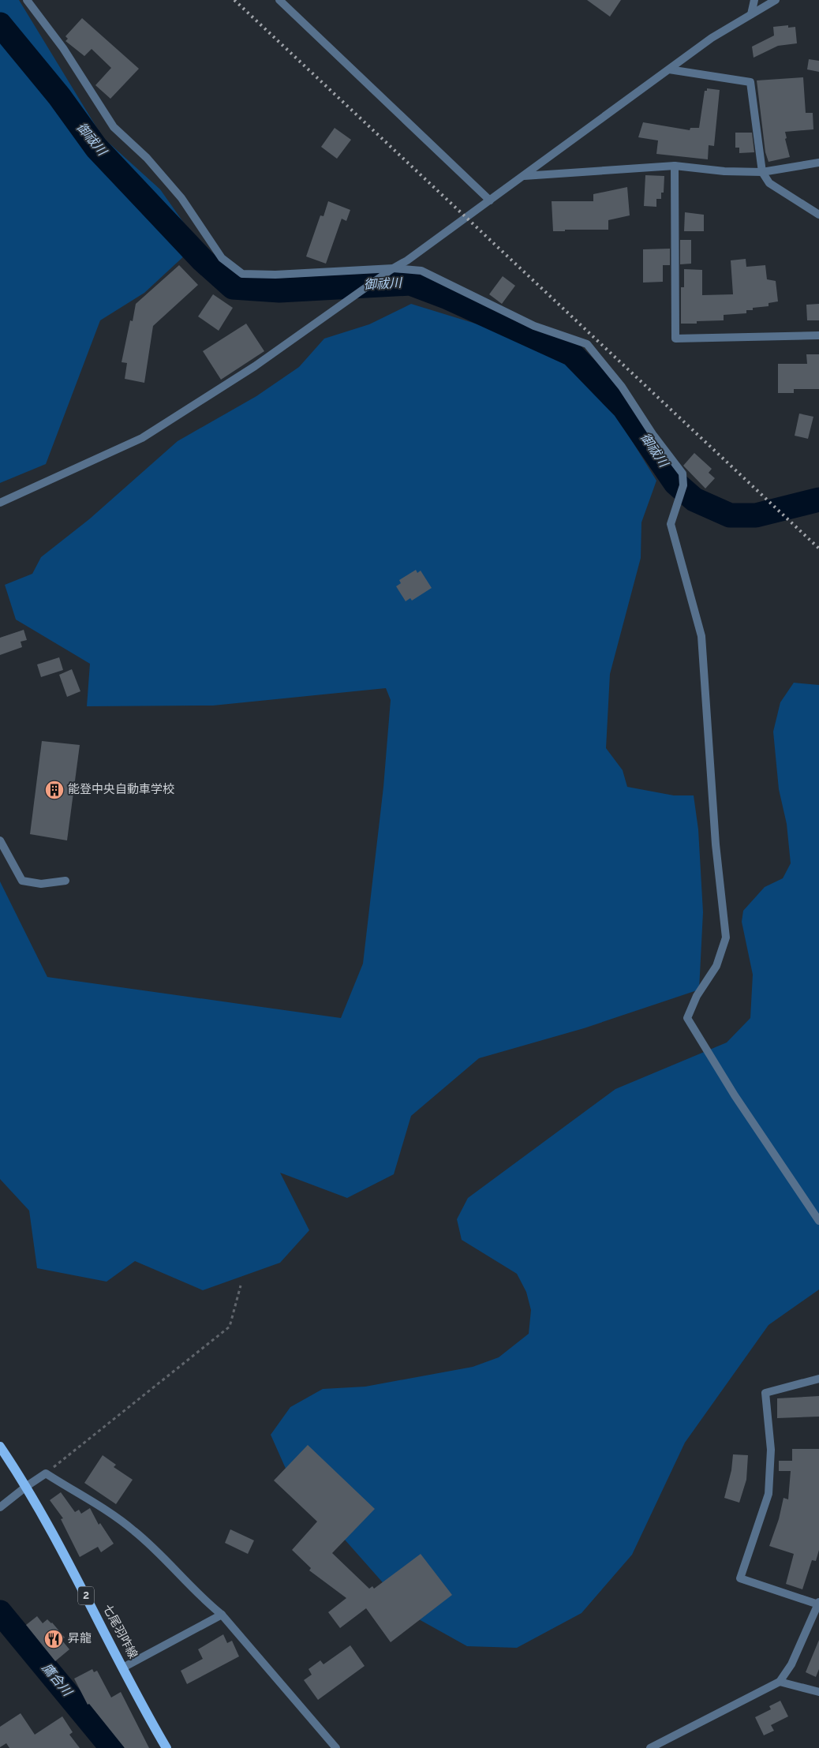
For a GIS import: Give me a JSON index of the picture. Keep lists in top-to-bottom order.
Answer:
{
  "streets": {
    "main road": ["2", "七尾羽咋線"]
  },
  "water": ["御祓川", "鷹合川"],
  "places": {
    "building": ["能登中央自動車学校"],
    "restaurant": ["昇龍"]
  }
}
